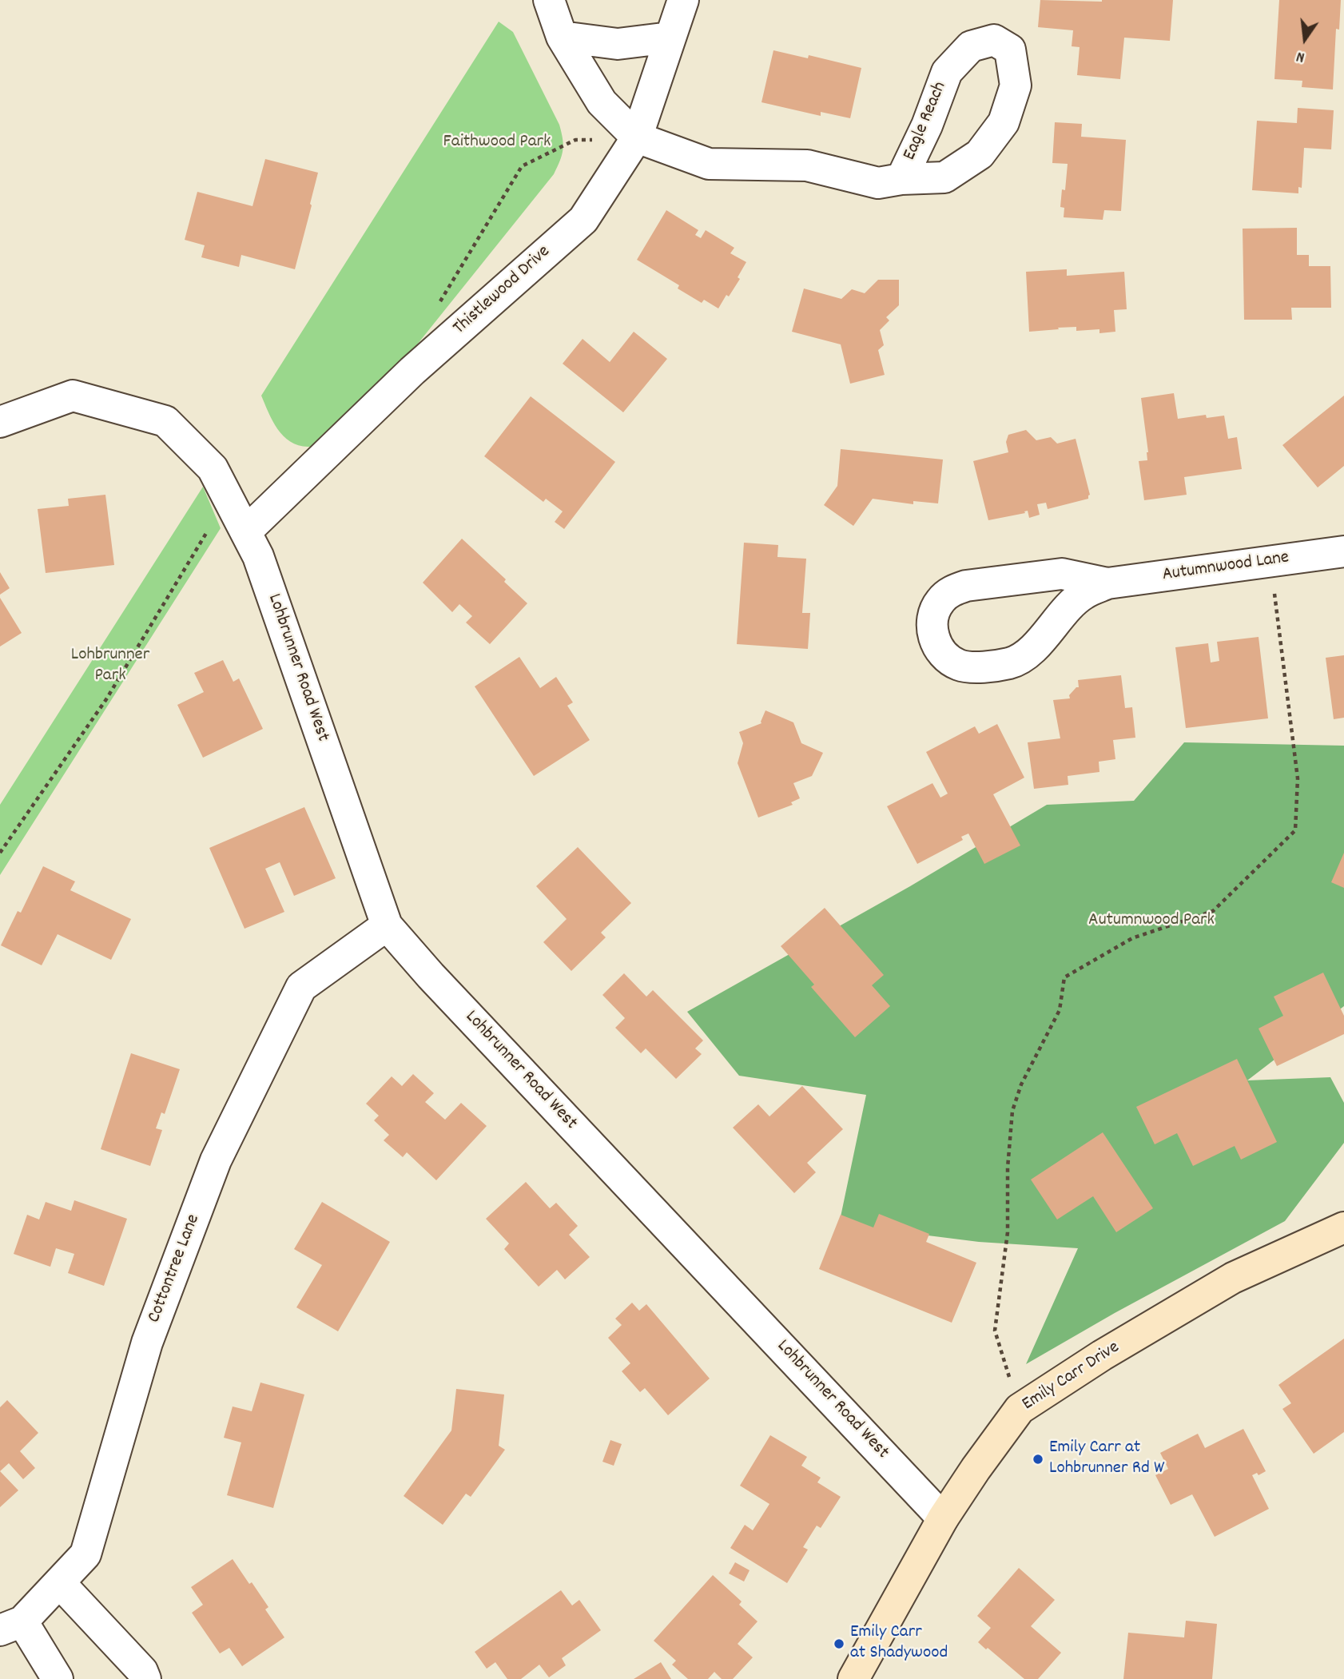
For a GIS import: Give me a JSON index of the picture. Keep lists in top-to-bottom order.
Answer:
{
  "streets": {
    "street": [
      "Eagle Reach",
      "Thistlewood Drive",
      "Autumnwood Lane",
      "Lohbrunner Road West",
      "Cottontree Lane",
      "Emily Carr Drive"
    ]
  },
  "crossings": [
    ["Eagle Reach", "Thistlewood Drive"],
    ["Thistlewood Drive", "Lohbrunner Road West"],
    ["Lohbrunner Road West", "Cottontree Lane"],
    ["Lohbrunner Road West", "Emily Carr Drive"]
  ],
  "parks": ["Faithwood Park", "Lohbrunner Park", "Autumnwood Park"],
  "places": ["Emily Carr at Lohbrunner Rd W", "Emily Carr at Shadywood"],
  "north": "bottom"
}
